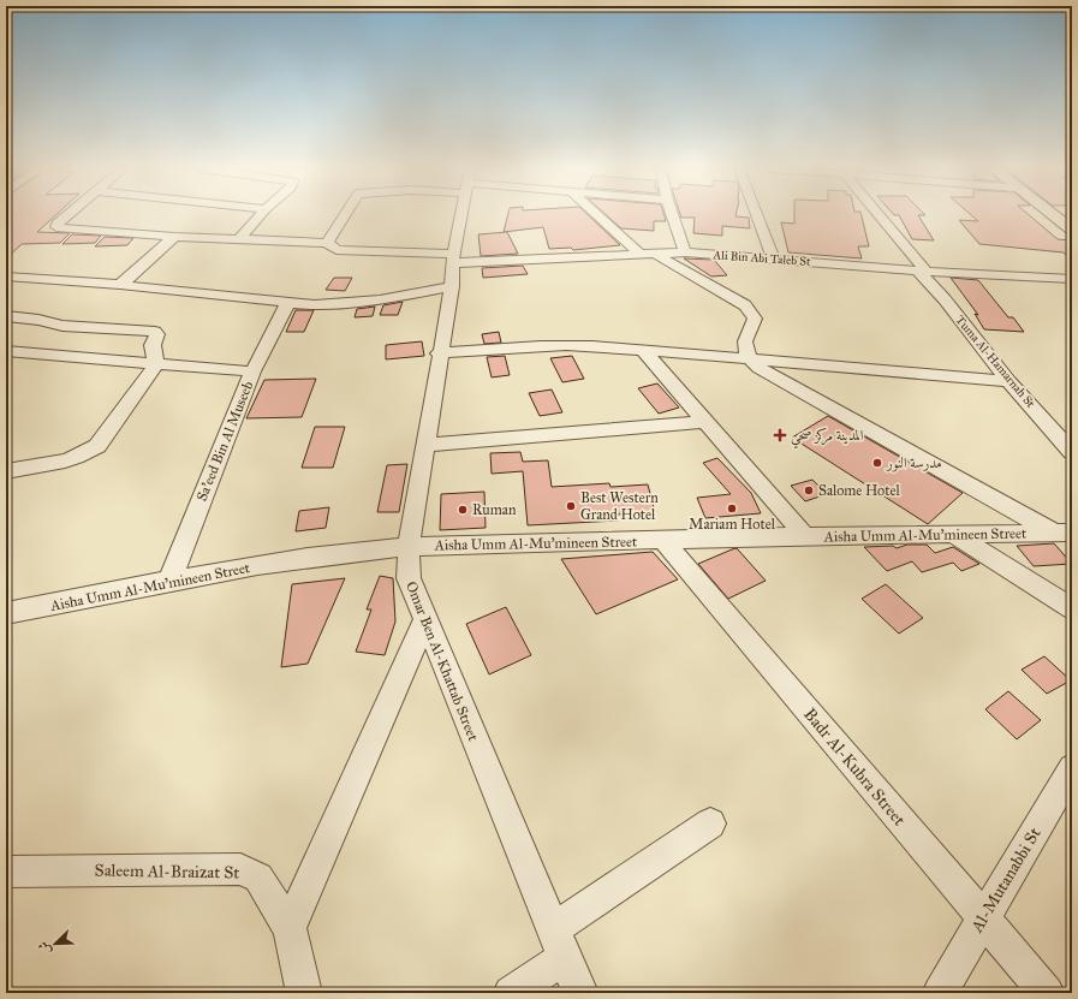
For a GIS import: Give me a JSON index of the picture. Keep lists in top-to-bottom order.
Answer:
{
  "streets": {
    "street": [
      "Ali Bin Abi Taleb St",
      "Tuma Al-Hamarnah St",
      "Sa'eed Bin Al Museeb",
      "Aisha Umm Al-Mu'mineen Street",
      "Omar Ben Al-Khattab Street",
      "Badr Al-Kubra Street",
      "Saleem Al-Braizat St",
      "Al-Mutanabbi St"
    ]
  },
  "crossings": [
    ["Ali Bin Abi Taleb St", "Tuma Al-Hamarnah St"],
    ["Ali Bin Abi Taleb St", "Omar Ben Al-Khattab Street"],
    ["Sa'eed Bin Al Museeb", "Aisha Umm Al-Mu'mineen Street"],
    ["Aisha Umm Al-Mu'mineen Street", "Omar Ben Al-Khattab Street"],
    ["Aisha Umm Al-Mu'mineen Street", "Badr Al-Kubra Street"],
    ["Badr Al-Kubra Street", "Al-Mutanabbi St"]
  ],
  "places": {
    "health": ["المدينة مركز صحي"],
    "other": [
      "مدرسة النور",
      "Salome Hotel",
      "Best Western Grand Hotel",
      "Mariam Hotel",
      "Ruman"
    ]
  },
  "north": "bottom left"
}
